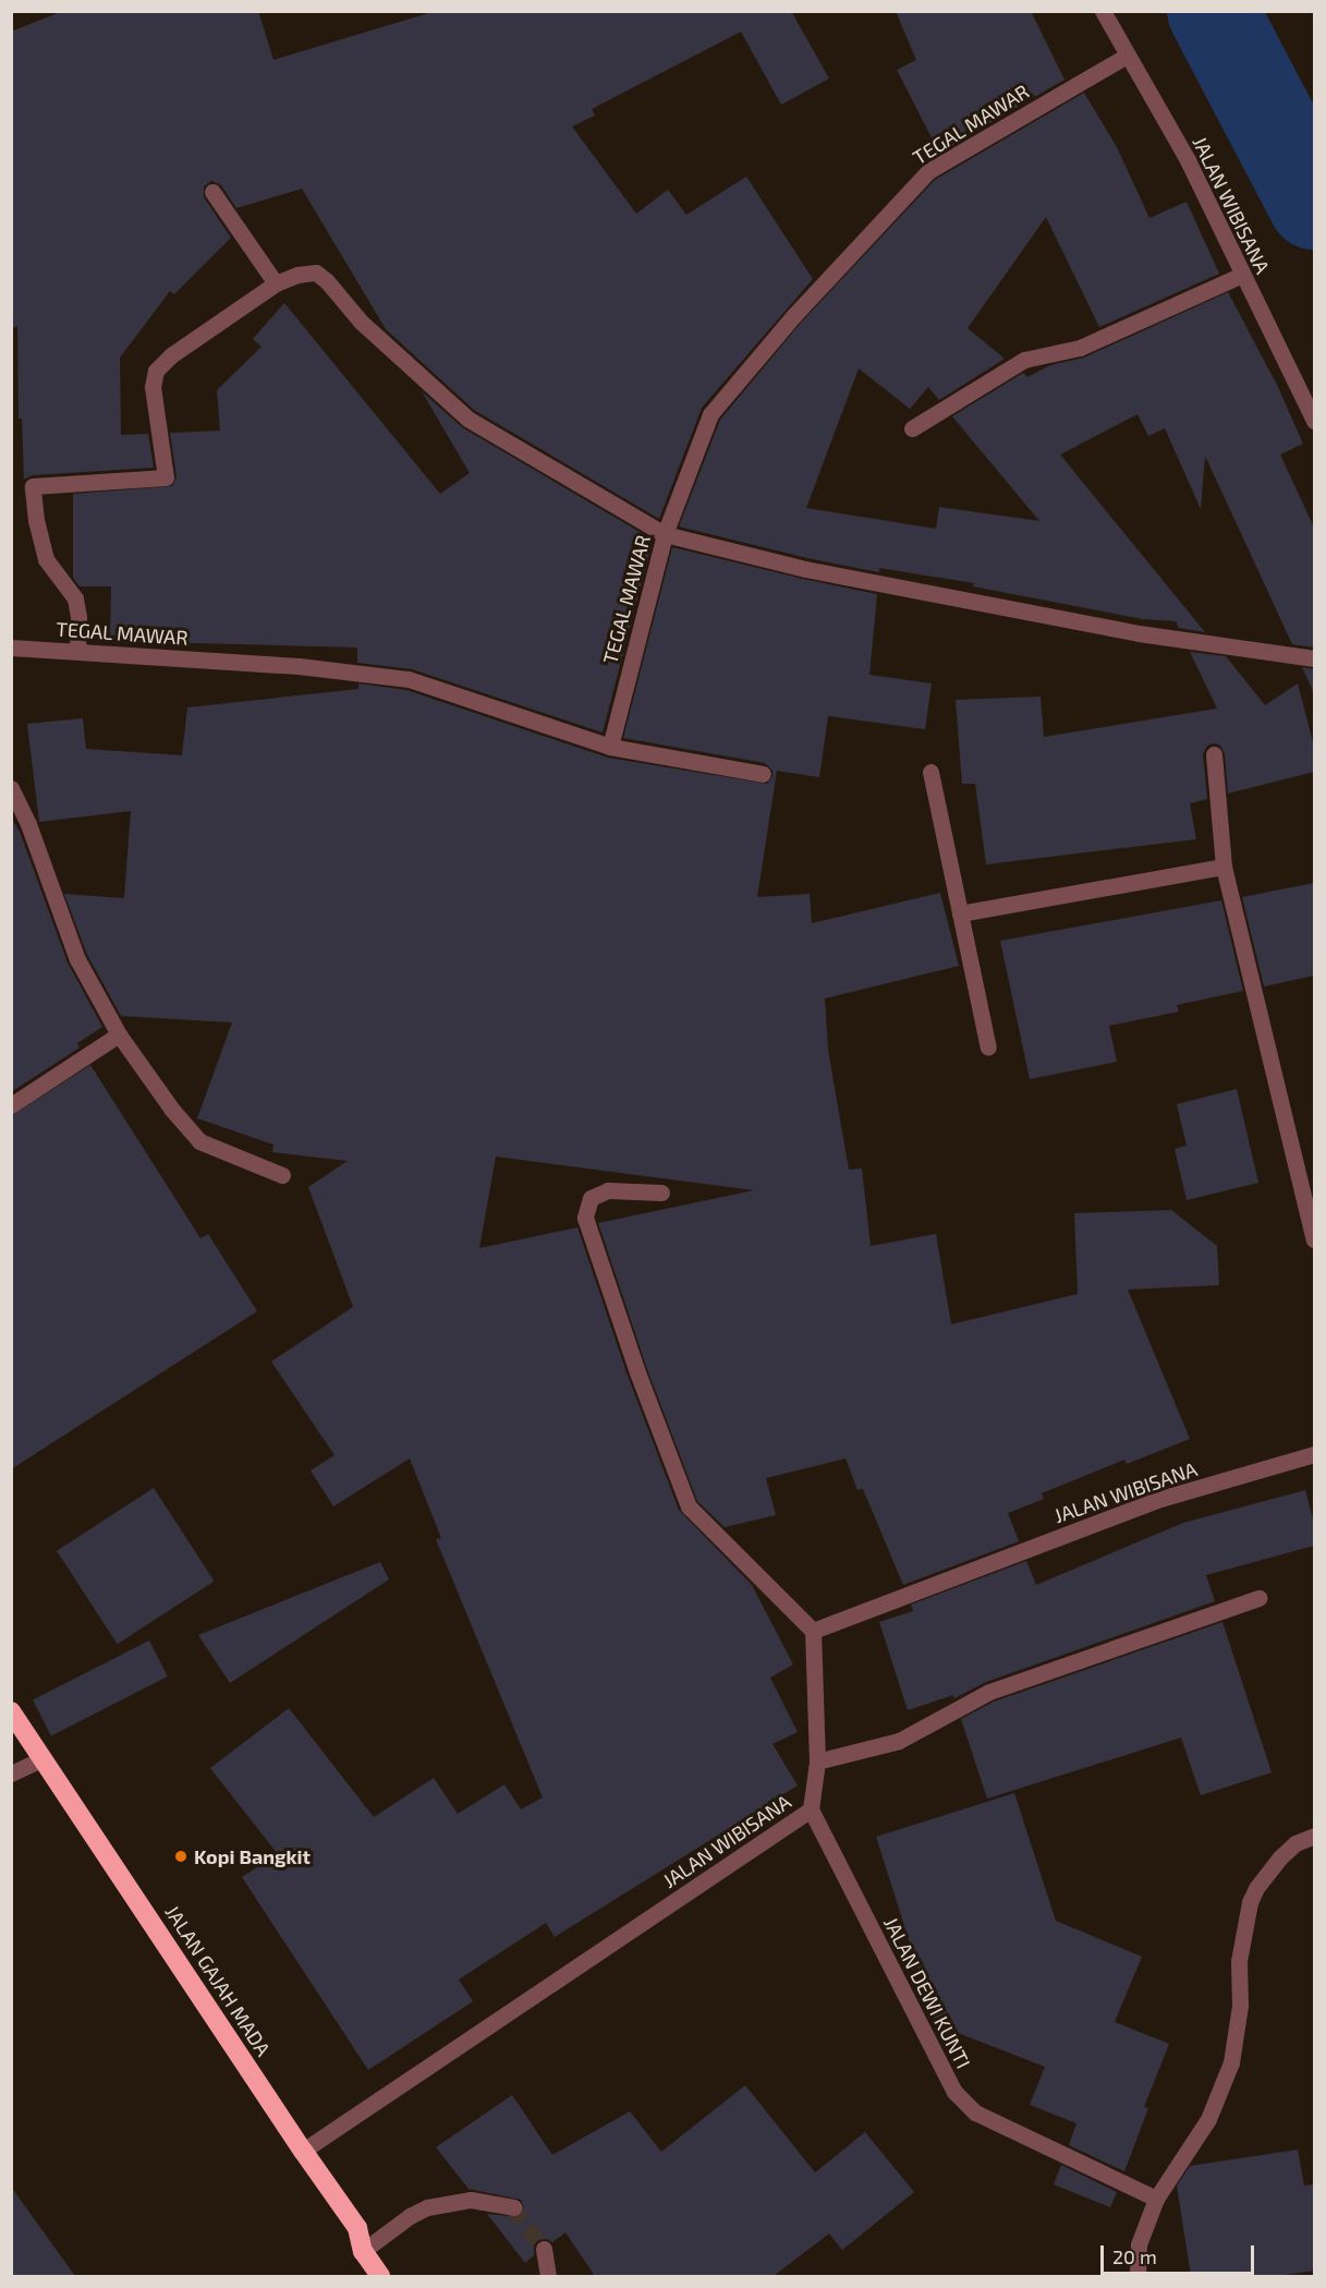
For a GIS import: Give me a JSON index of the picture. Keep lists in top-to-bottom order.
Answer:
{
  "streets": {
    "highway": ["JALAN GAJAH MADA"],
    "street": ["TEGAL MAWAR", "JALAN WIBISANA", "JALAN DEWI KUNTI"]
  },
  "crossings": [
    ["TEGAL MAWAR", "JALAN WIBISANA"],
    ["JALAN WIBISANA", "JALAN GAJAH MADA"],
    ["JALAN WIBISANA", "JALAN DEWI KUNTI"]
  ],
  "places": ["Kopi Bangkit"],
  "scale_bar": "20 m"
}
